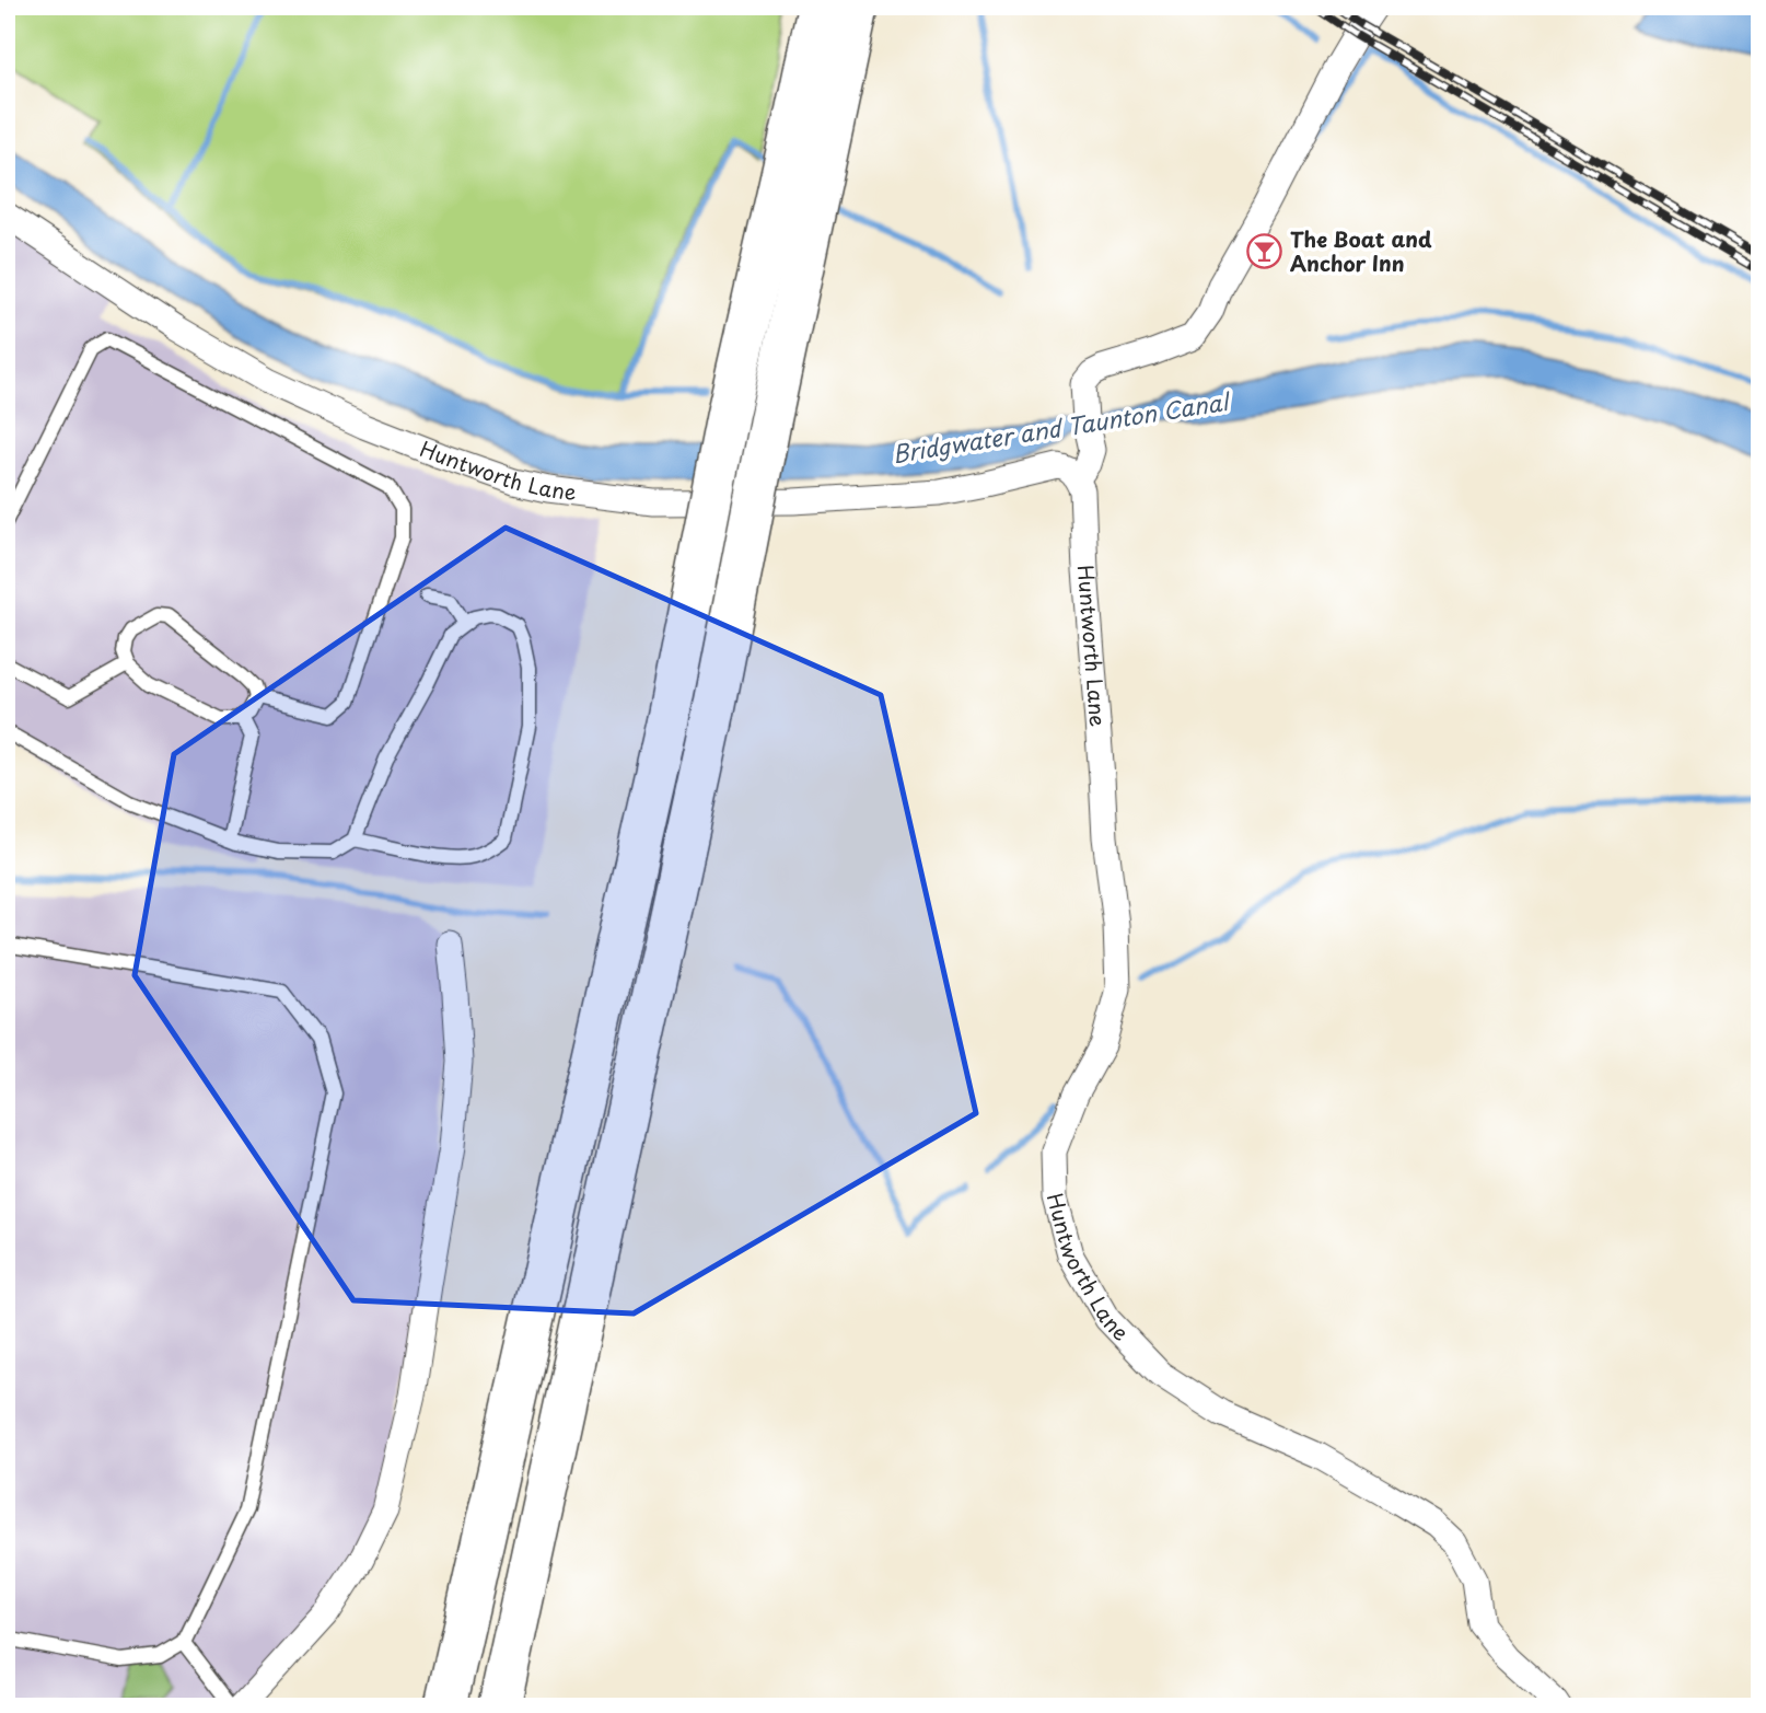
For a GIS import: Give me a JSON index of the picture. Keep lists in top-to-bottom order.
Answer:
{
  "streets": {
    "street": ["Huntworth Lane"]
  },
  "water": ["Bridgwater and Taunton Canal"],
  "places": {
    "bar": ["The Boat and Anchor Inn"]
  }
}
